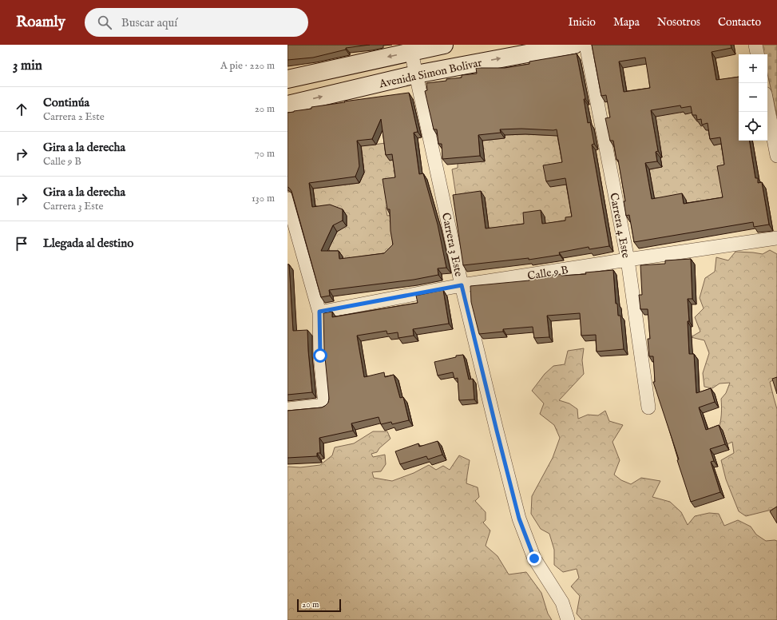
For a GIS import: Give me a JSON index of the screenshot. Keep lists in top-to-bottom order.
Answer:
{
  "streets": {
    "main road": ["Avenida Simon Bolivar"],
    "street": ["Carrera 4 Este", "Carrera 3 Este", "Calle 9 B"]
  },
  "crossings": [
    ["Avenida Simon Bolivar", "Carrera 3 Este"],
    ["Carrera 4 Este", "Calle 9 B"],
    ["Carrera 3 Este", "Calle 9 B"]
  ],
  "scale_bar": "20 m",
  "page": {
    "header": "Roamly",
    "search": "Buscar aquí",
    "nav": [
      "Inicio",
      "Mapa",
      "Nosotros",
      "Contacto"
    ],
    "heading": ["3 min", "A pie · 220 m"],
    "map_buttons": ["+", "−"],
    "list": [
      ["Continúa", "Carrera 2 Este", "20 m"],
      ["Gira a la derecha", "Calle 9 B", "70 m"],
      ["Gira a la derecha", "Carrera 3 Este", "130 m"],
      "Llegada al destino"
    ],
    "scale": "20 m"
  }
}
